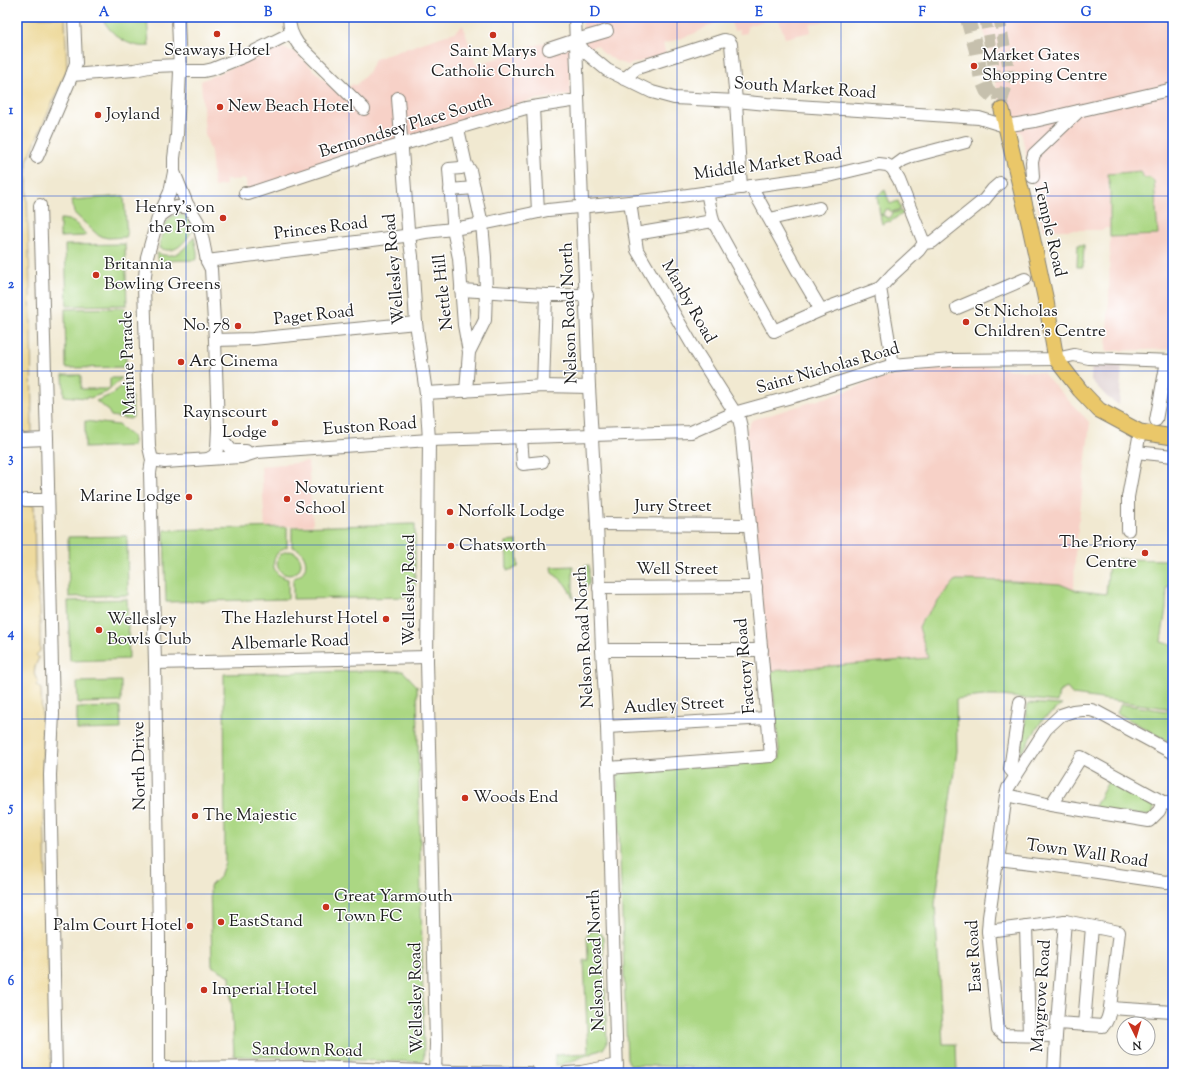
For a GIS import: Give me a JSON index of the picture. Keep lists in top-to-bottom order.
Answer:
{
  "streets": {
    "main road": ["Temple Road"],
    "street": [
      "South Market Road",
      "Bermondsey Place South",
      "Middle Market Road",
      "Princes Road",
      "Wellesley Road",
      "Nettle Hill",
      "Manby Road",
      "Nelson Road North",
      "Paget Road",
      "Marine Parade",
      "Saint Nicholas Road",
      "Euston Road",
      "Jury Street",
      "Well Street",
      "Albemarle Road",
      "Factory Road",
      "Audley Street",
      "North Drive",
      "Town Wall Road",
      "East Road",
      "Maygrove Road",
      "Sandown Road"
    ]
  },
  "crossings": [
    ["South Market Road", "Temple Road"],
    ["South Market Road", "Nelson Road North"],
    ["Bermondsey Place South", "Wellesley Road"],
    ["Bermondsey Place South", "Nelson Road North"],
    ["Middle Market Road", "Princes Road"],
    ["Middle Market Road", "Manby Road"],
    ["Middle Market Road", "Nelson Road North"],
    ["Princes Road", "Wellesley Road"],
    ["Princes Road", "Nettle Hill"],
    ["Princes Road", "Nelson Road North"],
    ["Princes Road", "Marine Parade"],
    ["Temple Road", "Saint Nicholas Road"],
    ["Wellesley Road", "Paget Road"],
    ["Wellesley Road", "Euston Road"],
    ["Wellesley Road", "Albemarle Road"],
    ["Wellesley Road", "Sandown Road"],
    ["Manby Road", "Saint Nicholas Road"],
    ["Manby Road", "Factory Road"],
    ["Nelson Road North", "Saint Nicholas Road"],
    ["Nelson Road North", "Euston Road"],
    ["Nelson Road North", "Jury Street"],
    ["Nelson Road North", "Well Street"],
    ["Nelson Road North", "Factory Road"],
    ["Nelson Road North", "Audley Street"],
    ["Paget Road", "Marine Parade"],
    ["Marine Parade", "Euston Road"],
    ["Marine Parade", "North Drive"],
    ["Saint Nicholas Road", "Euston Road"],
    ["Saint Nicholas Road", "Factory Road"],
    ["Euston Road", "North Drive"],
    ["Jury Street", "Factory Road"],
    ["Well Street", "Factory Road"],
    ["Albemarle Road", "North Drive"],
    ["Factory Road", "Audley Street"],
    ["North Drive", "Sandown Road"],
    ["Town Wall Road", "East Road"],
    ["East Road", "Maygrove Road"]
  ],
  "places": [
    "Seaways Hotel",
    "Saint Marys Catholic Church",
    "Market Gates Shopping Centre",
    "New Beach Hotel",
    "Joyland",
    "Henry's on the Prom",
    "Britannia Bowling Greens",
    "St Nicholas Children's Centre",
    "No. 78",
    "Arc Cinema",
    "Raynscourt Lodge",
    "Marine Lodge",
    "Novaturient School",
    "Norfolk Lodge",
    "Chatsworth",
    "The Priory Centre",
    "The Hazlehurst Hotel",
    "Wellesley Bowls Club",
    "Woods End",
    "The Majestic",
    "Great Yarmouth Town FC",
    "EastStand",
    "Palm Court Hotel",
    "Imperial Hotel"
  ],
  "north": "bottom",
  "grid": {
    "columns": [
      "A",
      "B",
      "C",
      "D",
      "E",
      "F",
      "G"
    ],
    "rows": [
      "1",
      "2",
      "3",
      "4",
      "5",
      "6"
    ]
  }
}
